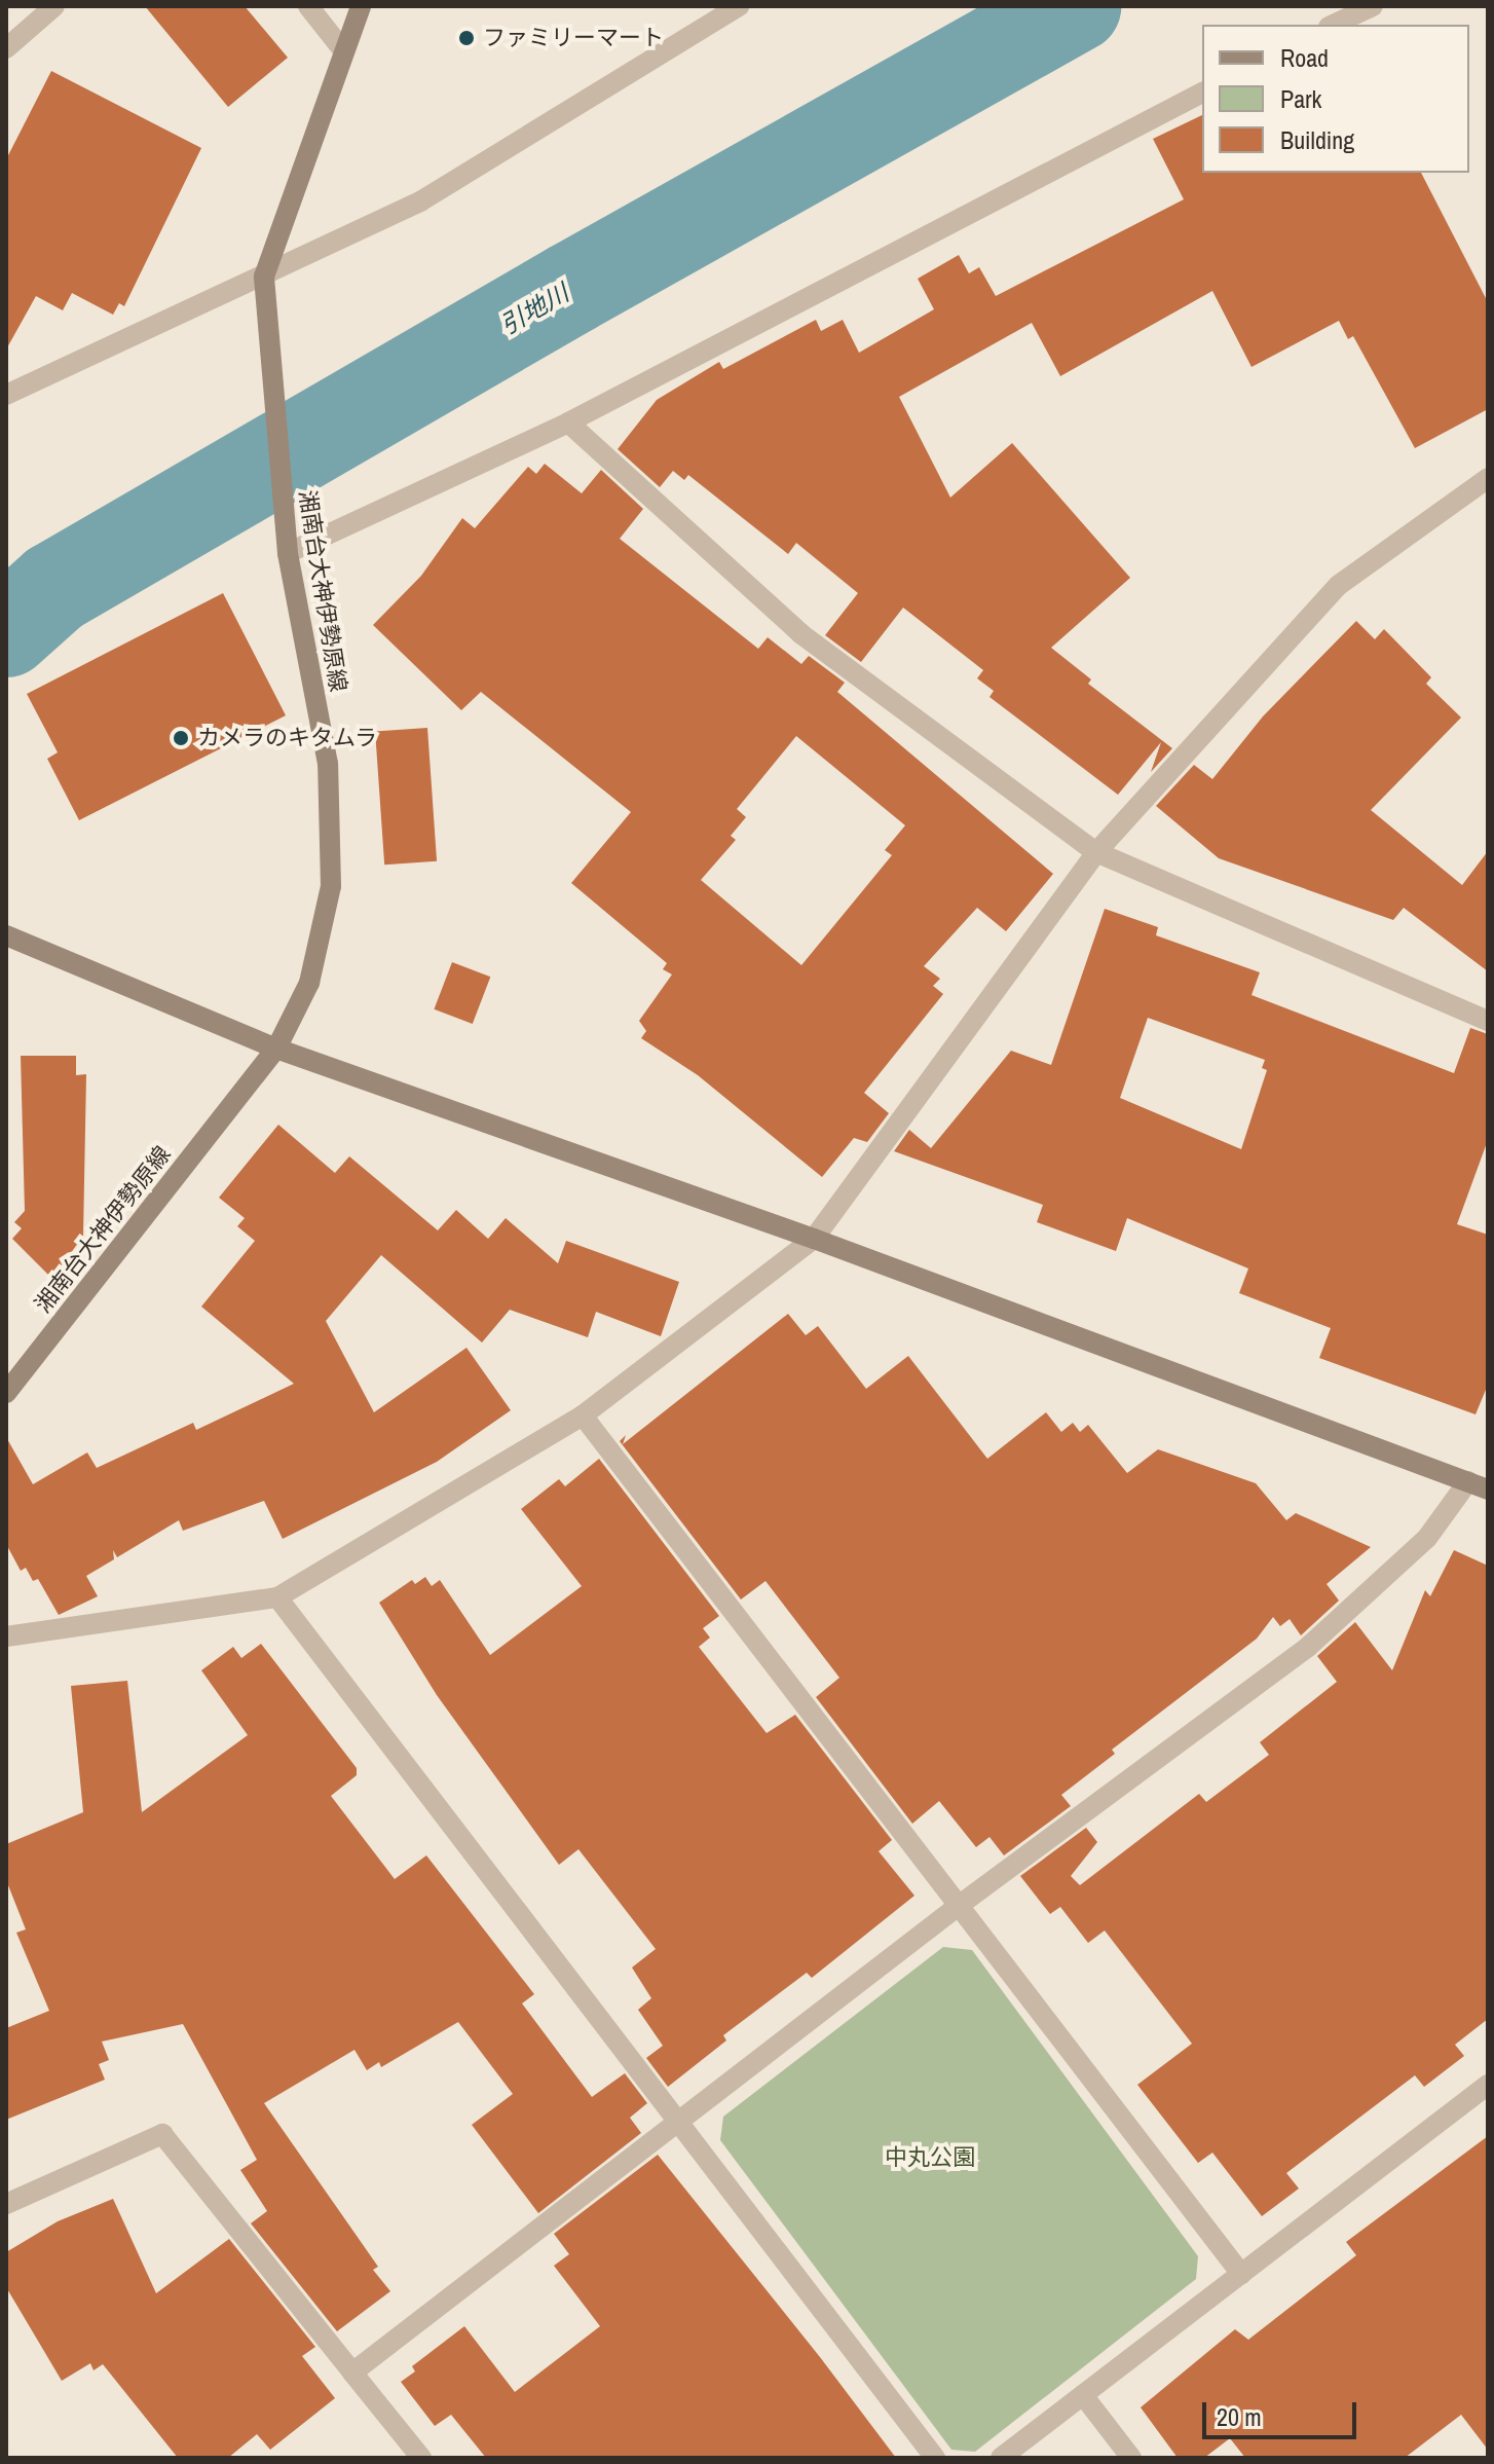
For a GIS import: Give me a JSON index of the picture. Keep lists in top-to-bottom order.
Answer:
{
  "streets": {
    "street": ["湘南台大神伊勢原線"]
  },
  "water": ["引地川"],
  "parks": ["中丸公園"],
  "places": ["ファミリーマート", "カメラのキタムラ"],
  "legend": ["Road", "Park", "Building"],
  "scale_bar": "20 m"
}
